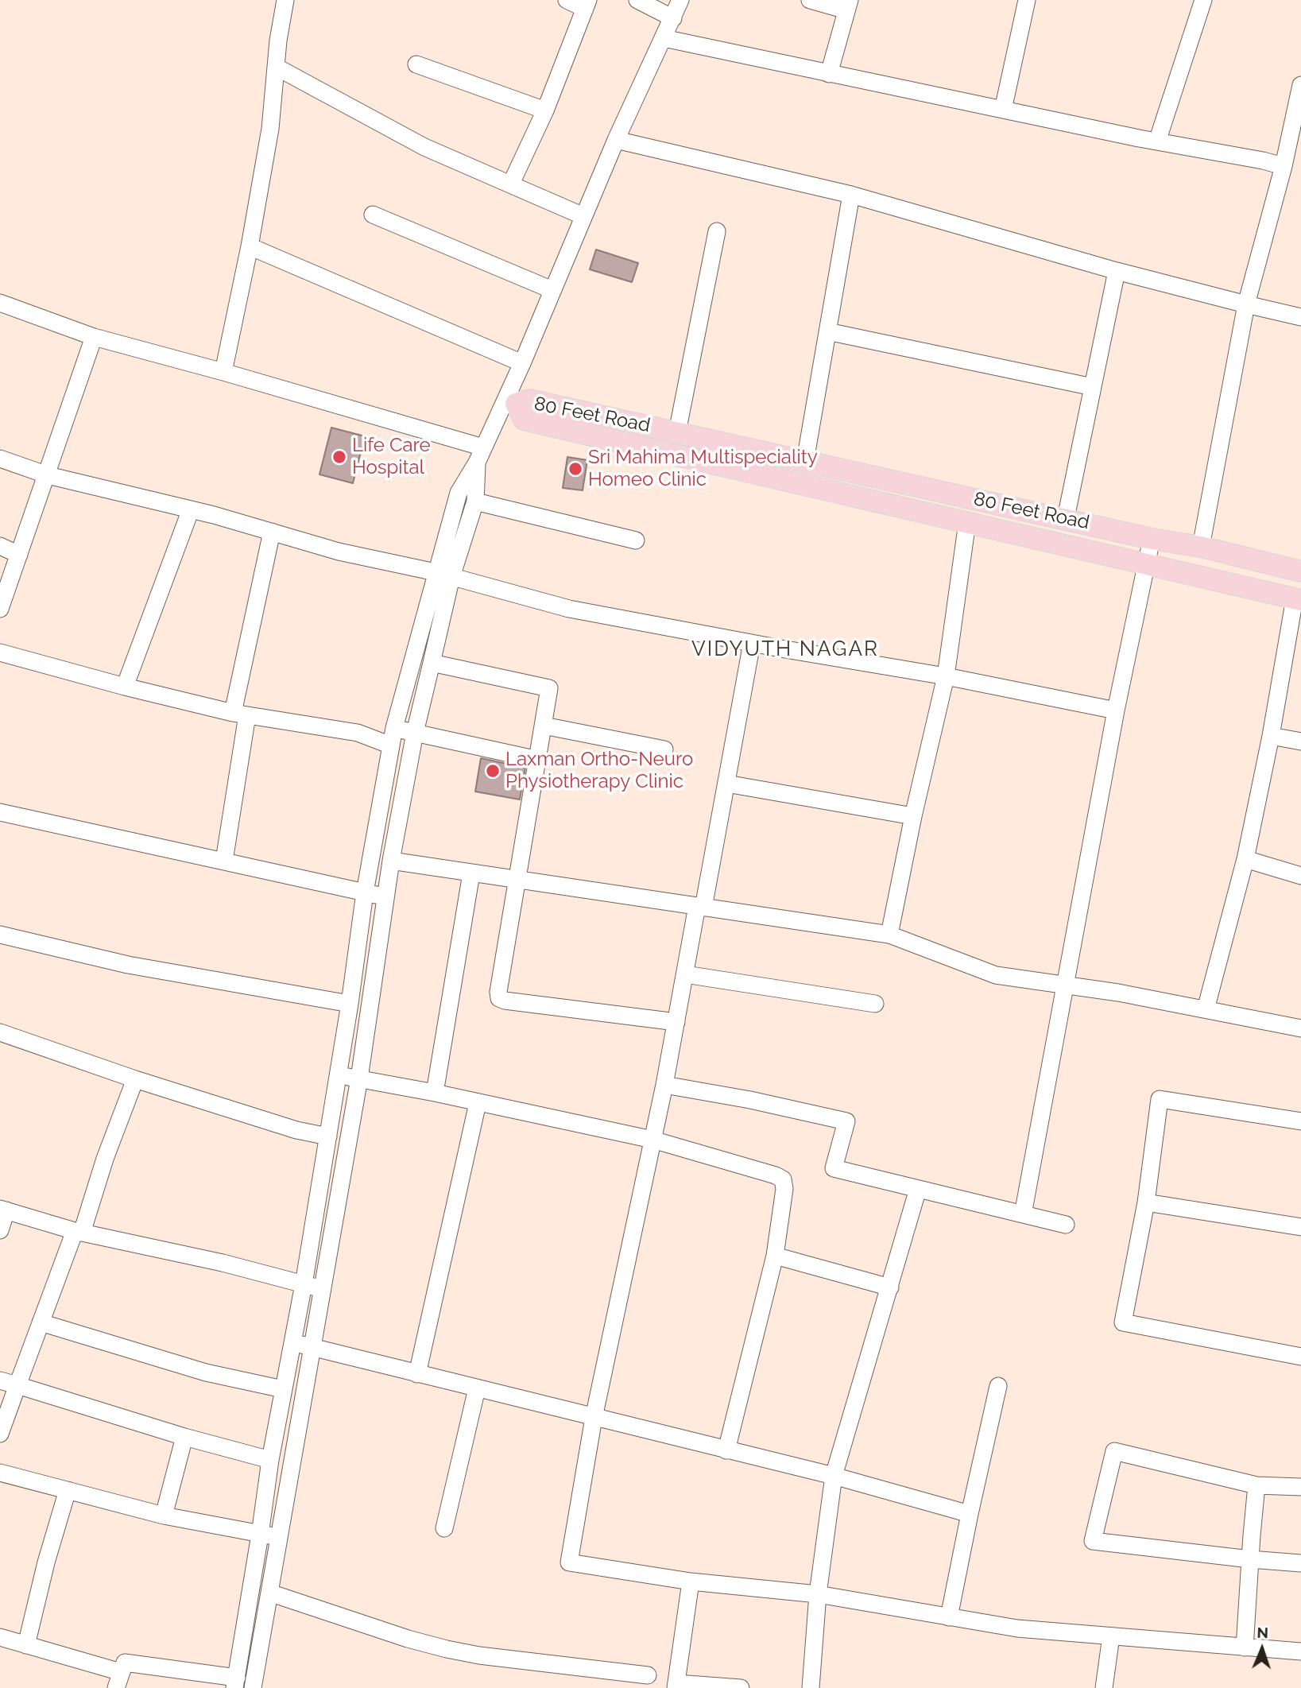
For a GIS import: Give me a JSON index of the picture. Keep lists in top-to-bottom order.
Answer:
{
  "streets": {
    "main road": ["80 Feet Road"]
  },
  "districts": ["VIDYUTH NAGAR"],
  "places": ["Life Care Hospital", "Sri Mahima Multispeciality Homeo Clinic", "Laxman Ortho-Neuro Physiotherapy Clinic"],
  "north": "top"
}
